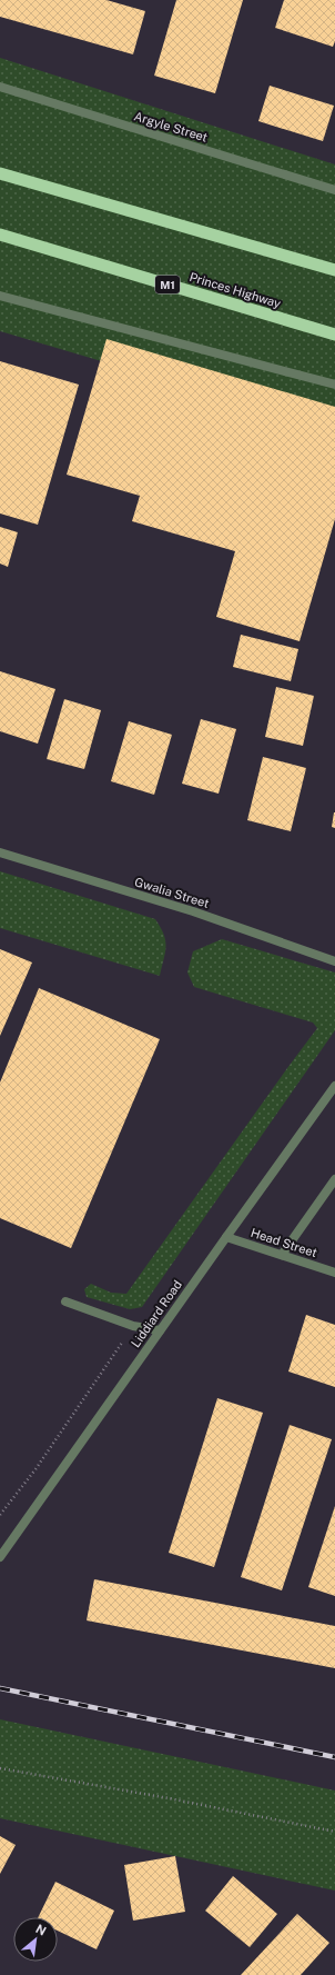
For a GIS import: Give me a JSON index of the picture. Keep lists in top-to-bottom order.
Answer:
{
  "streets": {
    "highway": ["M1", "Princes Highway"],
    "street": [
      "Argyle Street",
      "Gwalia Street",
      "Head Street",
      "Liddiard Road"
    ]
  },
  "crossings": [
    ["Head Street", "Liddiard Road"]
  ],
  "north": "top right"
}
